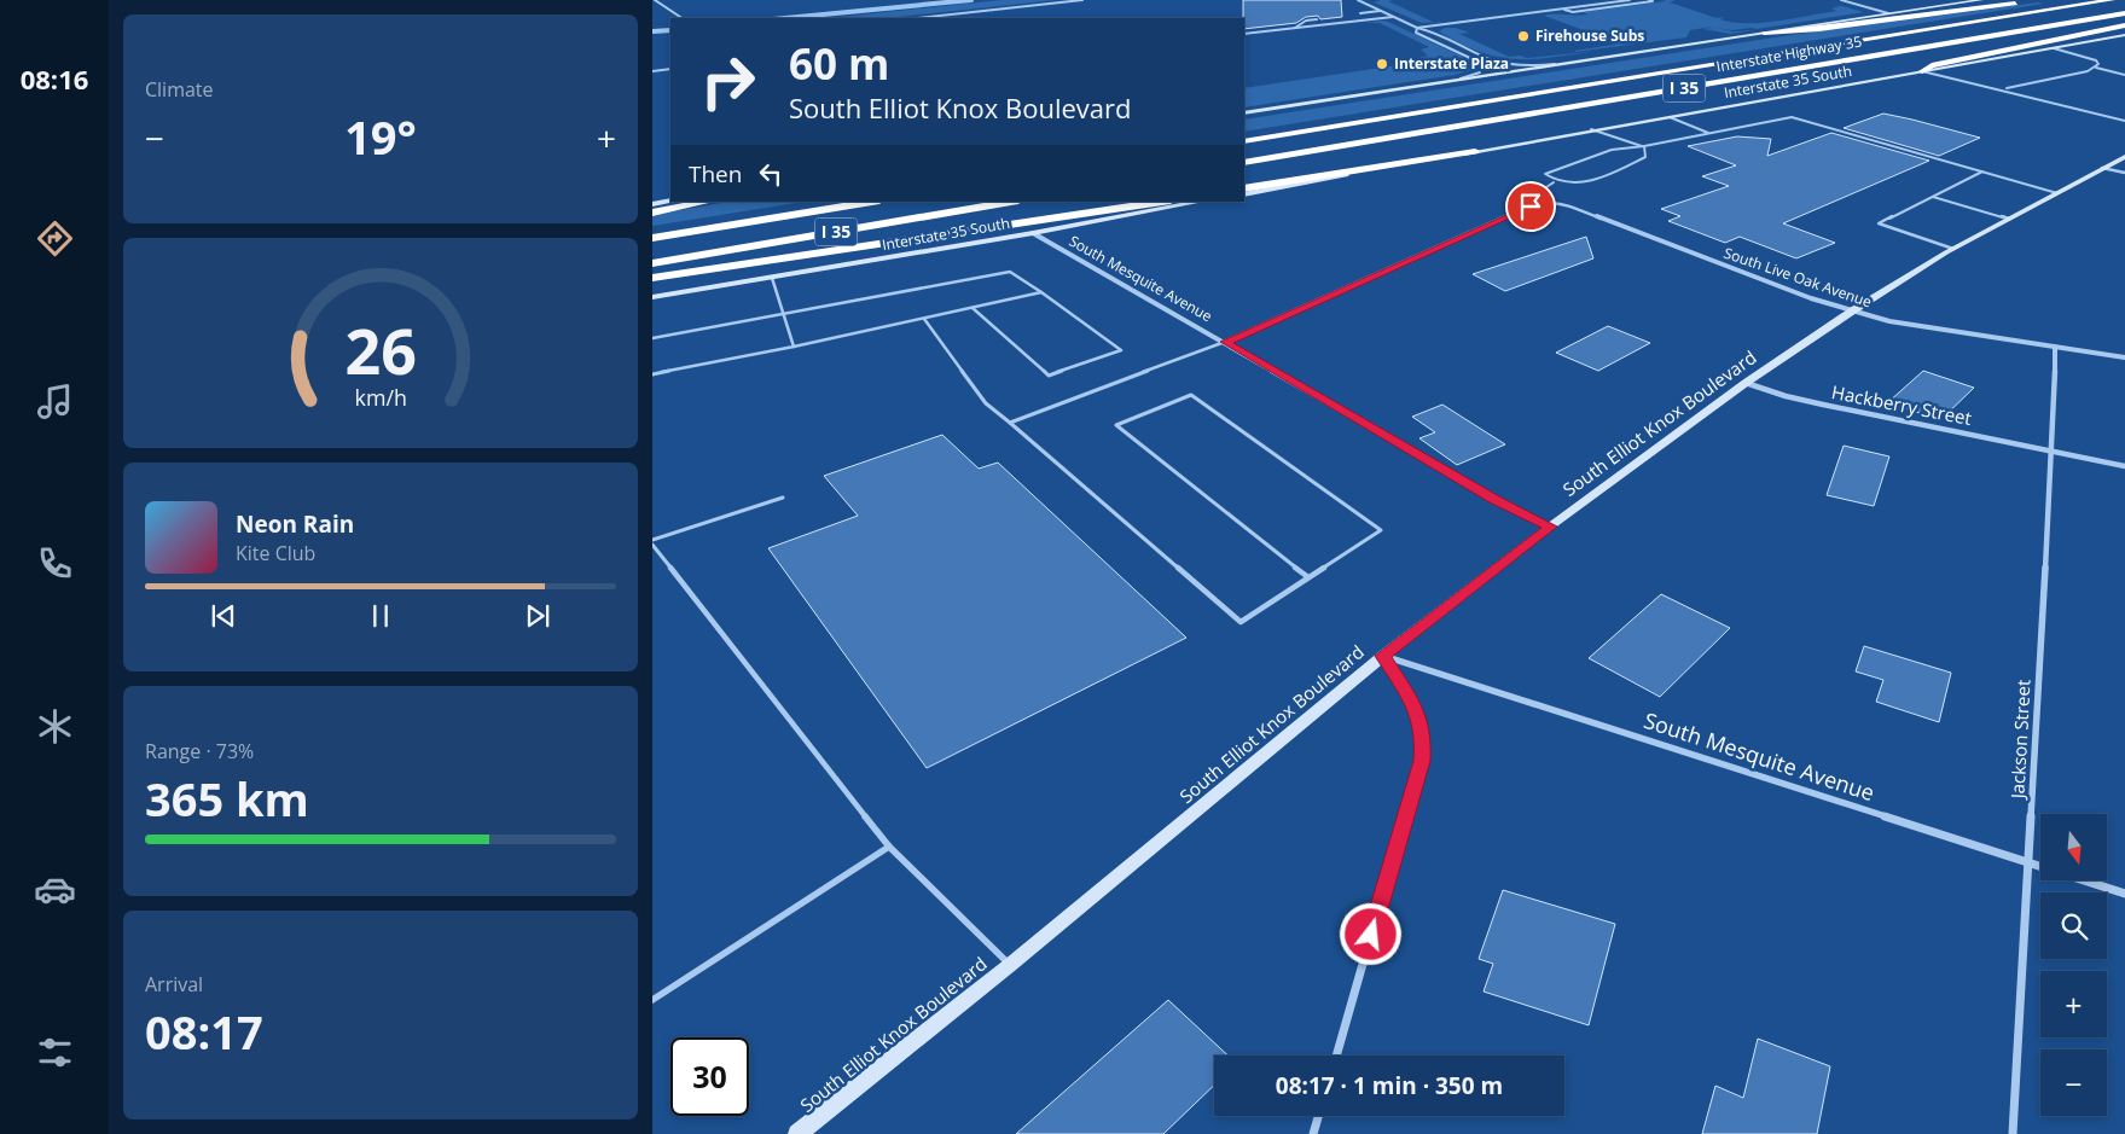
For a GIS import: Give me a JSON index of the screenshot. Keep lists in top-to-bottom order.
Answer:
{
  "streets": {
    "highway": ["Interstate Highway 35", "I 35"],
    "main road": ["Interstate 35 South", "South Elliot Knox Boulevard"],
    "street": [
      "South Live Oak Avenue",
      "South Mesquite Avenue",
      "Hackberry Street",
      "Jackson Street"
    ]
  },
  "crossings": [
    ["Interstate 35 South", "South Mesquite Avenue"],
    ["South Live Oak Avenue", "South Elliot Knox Boulevard"],
    ["South Live Oak Avenue", "Jackson Street"],
    ["South Mesquite Avenue", "South Elliot Knox Boulevard"],
    ["South Mesquite Avenue", "Jackson Street"],
    ["Hackberry Street", "South Elliot Knox Boulevard"],
    ["Hackberry Street", "Jackson Street"]
  ],
  "places": ["Firehouse Subs", "Interstate Plaza"],
  "north": "bottom",
  "page": {
    "tabs": "08:16",
    "tile": [
      "Climate",
      ["Range · 73%", "365 km"],
      ["Arrival", "08:17"]
    ],
    "turn": ["60 m", "South Elliot Knox Boulevard"],
    "heat": ["−", "19°", "+"],
    "then": "Then",
    "song": ["Neon Rain", "Kite Club"],
    "map_buttons": ["+", "−"],
    "limit": "30",
    "trip": "08:17 · 1 min · 350 m",
    "gauge": ["26", "km/h"]
  }
}
